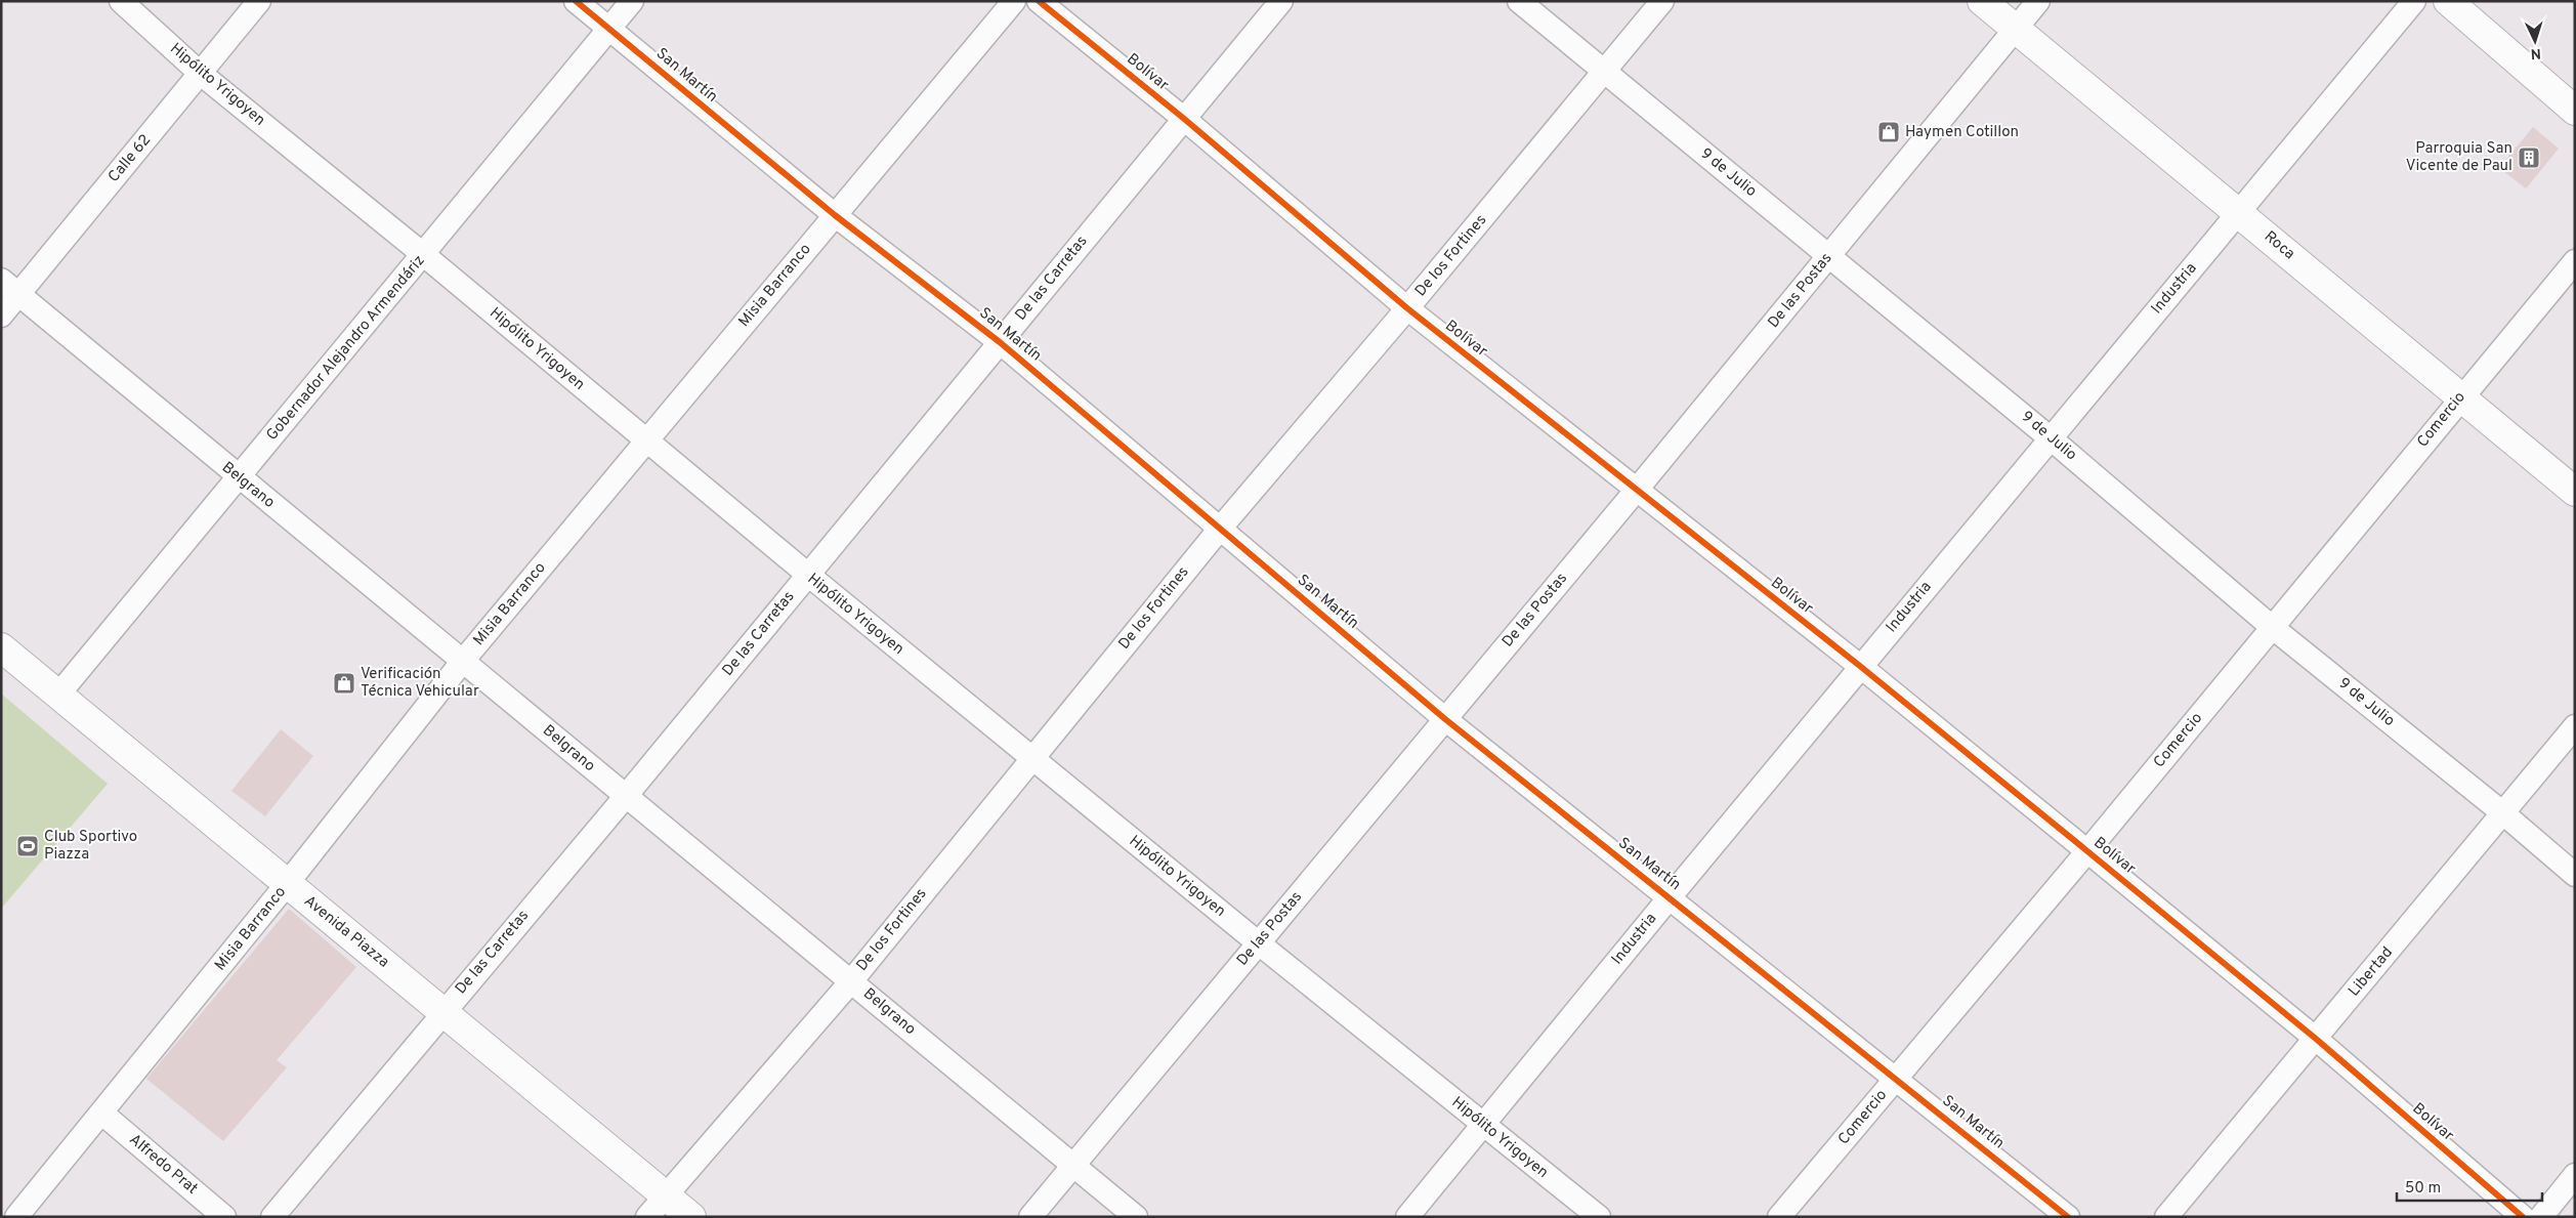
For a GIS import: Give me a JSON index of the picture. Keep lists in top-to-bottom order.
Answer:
{
  "streets": {
    "main road": ["Roca", "Avenida Piazza"],
    "street": [
      "Bolívar",
      "San Martín",
      "Hipólito Yrigoyen",
      "Calle 62",
      "9 de Julio",
      "De los Fortines",
      "De las Carretas",
      "Misia Barranco",
      "Industria",
      "De las Postas",
      "Gobernador Alejandro Armendáriz",
      "Comercio",
      "Belgrano",
      "Libertad",
      "Alfredo Prat"
    ]
  },
  "crossings": [
    ["Bolívar", "De los Fortines"],
    ["Bolívar", "De las Carretas"],
    ["Bolívar", "Industria"],
    ["Bolívar", "De las Postas"],
    ["Bolívar", "Comercio"],
    ["Bolívar", "Libertad"],
    ["San Martín", "De los Fortines"],
    ["San Martín", "De las Carretas"],
    ["San Martín", "Misia Barranco"],
    ["San Martín", "Industria"],
    ["San Martín", "De las Postas"],
    ["San Martín", "Gobernador Alejandro Armendáriz"],
    ["San Martín", "Comercio"],
    ["Hipólito Yrigoyen", "Calle 62"],
    ["Hipólito Yrigoyen", "De los Fortines"],
    ["Hipólito Yrigoyen", "De las Carretas"],
    ["Hipólito Yrigoyen", "Misia Barranco"],
    ["Hipólito Yrigoyen", "Industria"],
    ["Hipólito Yrigoyen", "De las Postas"],
    ["Hipólito Yrigoyen", "Gobernador Alejandro Armendáriz"],
    ["Calle 62", "Belgrano"],
    ["9 de Julio", "De los Fortines"],
    ["9 de Julio", "Industria"],
    ["9 de Julio", "De las Postas"],
    ["9 de Julio", "Comercio"],
    ["9 de Julio", "Libertad"],
    ["Roca", "Industria"],
    ["Roca", "De las Postas"],
    ["Roca", "Comercio"],
    ["De los Fortines", "Belgrano"],
    ["De los Fortines", "Avenida Piazza"],
    ["De las Carretas", "Belgrano"],
    ["De las Carretas", "Avenida Piazza"],
    ["Misia Barranco", "Belgrano"],
    ["Misia Barranco", "Avenida Piazza"],
    ["Misia Barranco", "Alfredo Prat"],
    ["De las Postas", "Belgrano"],
    ["Gobernador Alejandro Armendáriz", "Belgrano"],
    ["Gobernador Alejandro Armendáriz", "Avenida Piazza"]
  ],
  "places": {
    "shop": ["Haymen Cotillon", "Verificación Técnica Vehicular"],
    "building": ["Parroquia San Vicente de Paul"],
    "sports": ["Club Sportivo Piazza"]
  },
  "scale_bar": "50 m",
  "north": "bottom"
}
